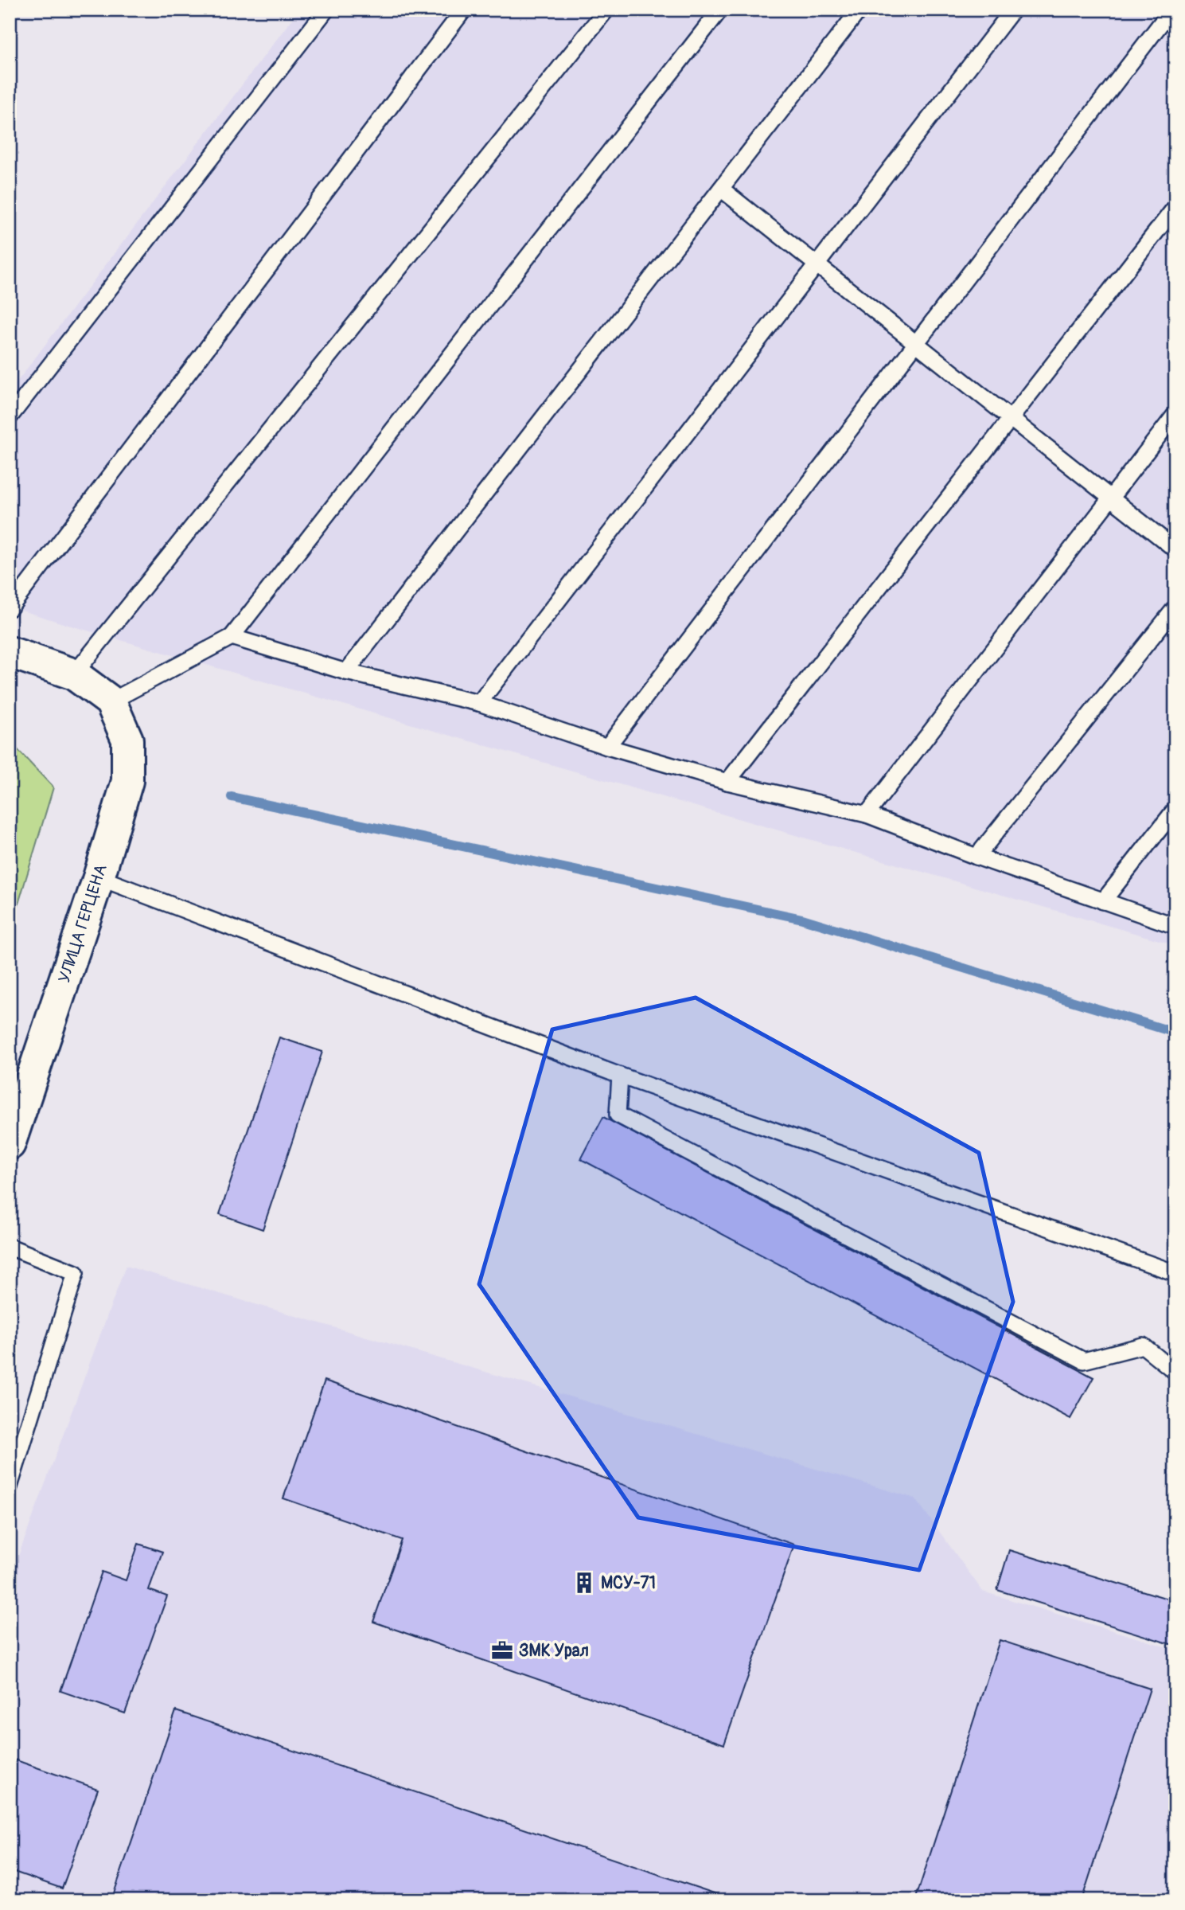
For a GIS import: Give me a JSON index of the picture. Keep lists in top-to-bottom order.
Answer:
{
  "streets": {
    "street": ["УЛИЦА ГЕРЦЕНА"]
  },
  "places": {
    "building": ["МСУ-71"],
    "office": ["ЗМК Урал"]
  }
}
